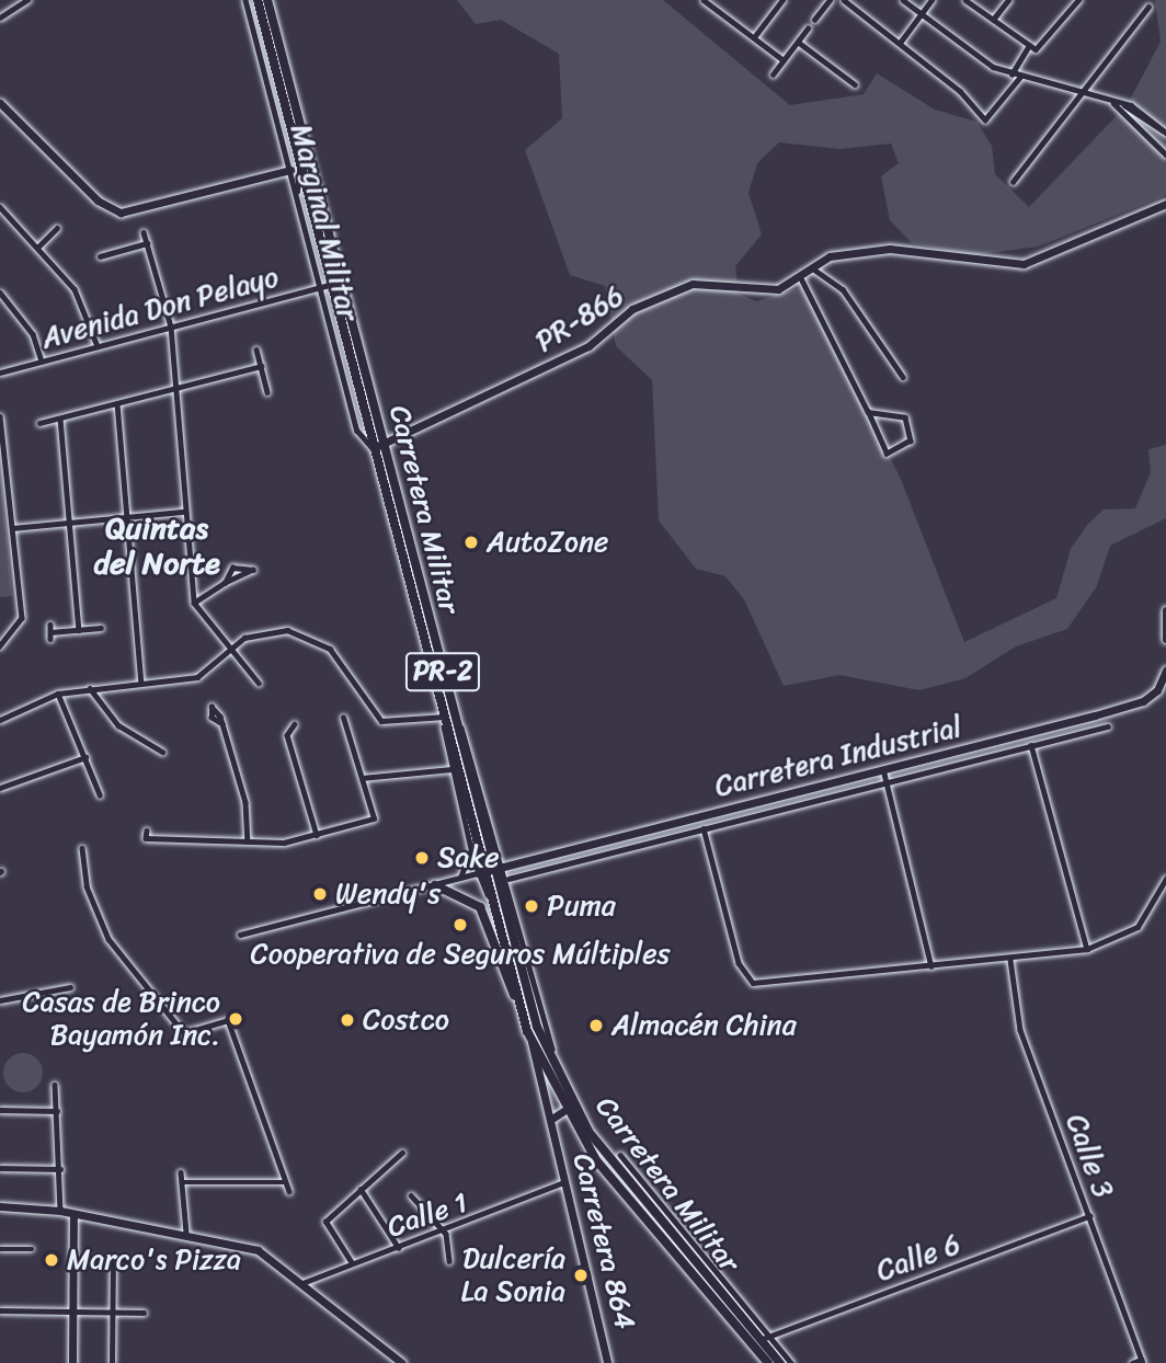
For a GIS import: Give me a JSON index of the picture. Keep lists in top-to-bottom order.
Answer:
{
  "streets": {
    "main road": ["Carretera Militar", "PR-2"],
    "street": [
      "Marginal Militar",
      "Avenida Don Pelayo",
      "PR-866",
      "Carretera Industrial",
      "Calle 3",
      "Calle 1",
      "Carretera 864",
      "Calle 6"
    ]
  },
  "crossings": [
    ["Marginal Militar", "Avenida Don Pelayo"],
    ["Marginal Militar", "PR-866"],
    ["Marginal Militar", "Carretera Militar"],
    ["Avenida Don Pelayo", "Carretera Militar"],
    ["PR-866", "Carretera Militar"],
    ["Carretera Militar", "Carretera 864"],
    ["Carretera Militar", "Calle 6"],
    ["Calle 3", "Calle 6"],
    ["Calle 1", "Carretera 864"]
  ],
  "districts": ["Quintas del Norte"],
  "places": [
    "AutoZone",
    "Sake",
    "Wendy's",
    "Puma",
    "Cooperativa de Seguros Múltiples",
    "Casas de Brinco Bayamón Inc.",
    "Costco",
    "Almacén China",
    "Marco's Pizza",
    "Dulcería La Sonia"
  ]
}
